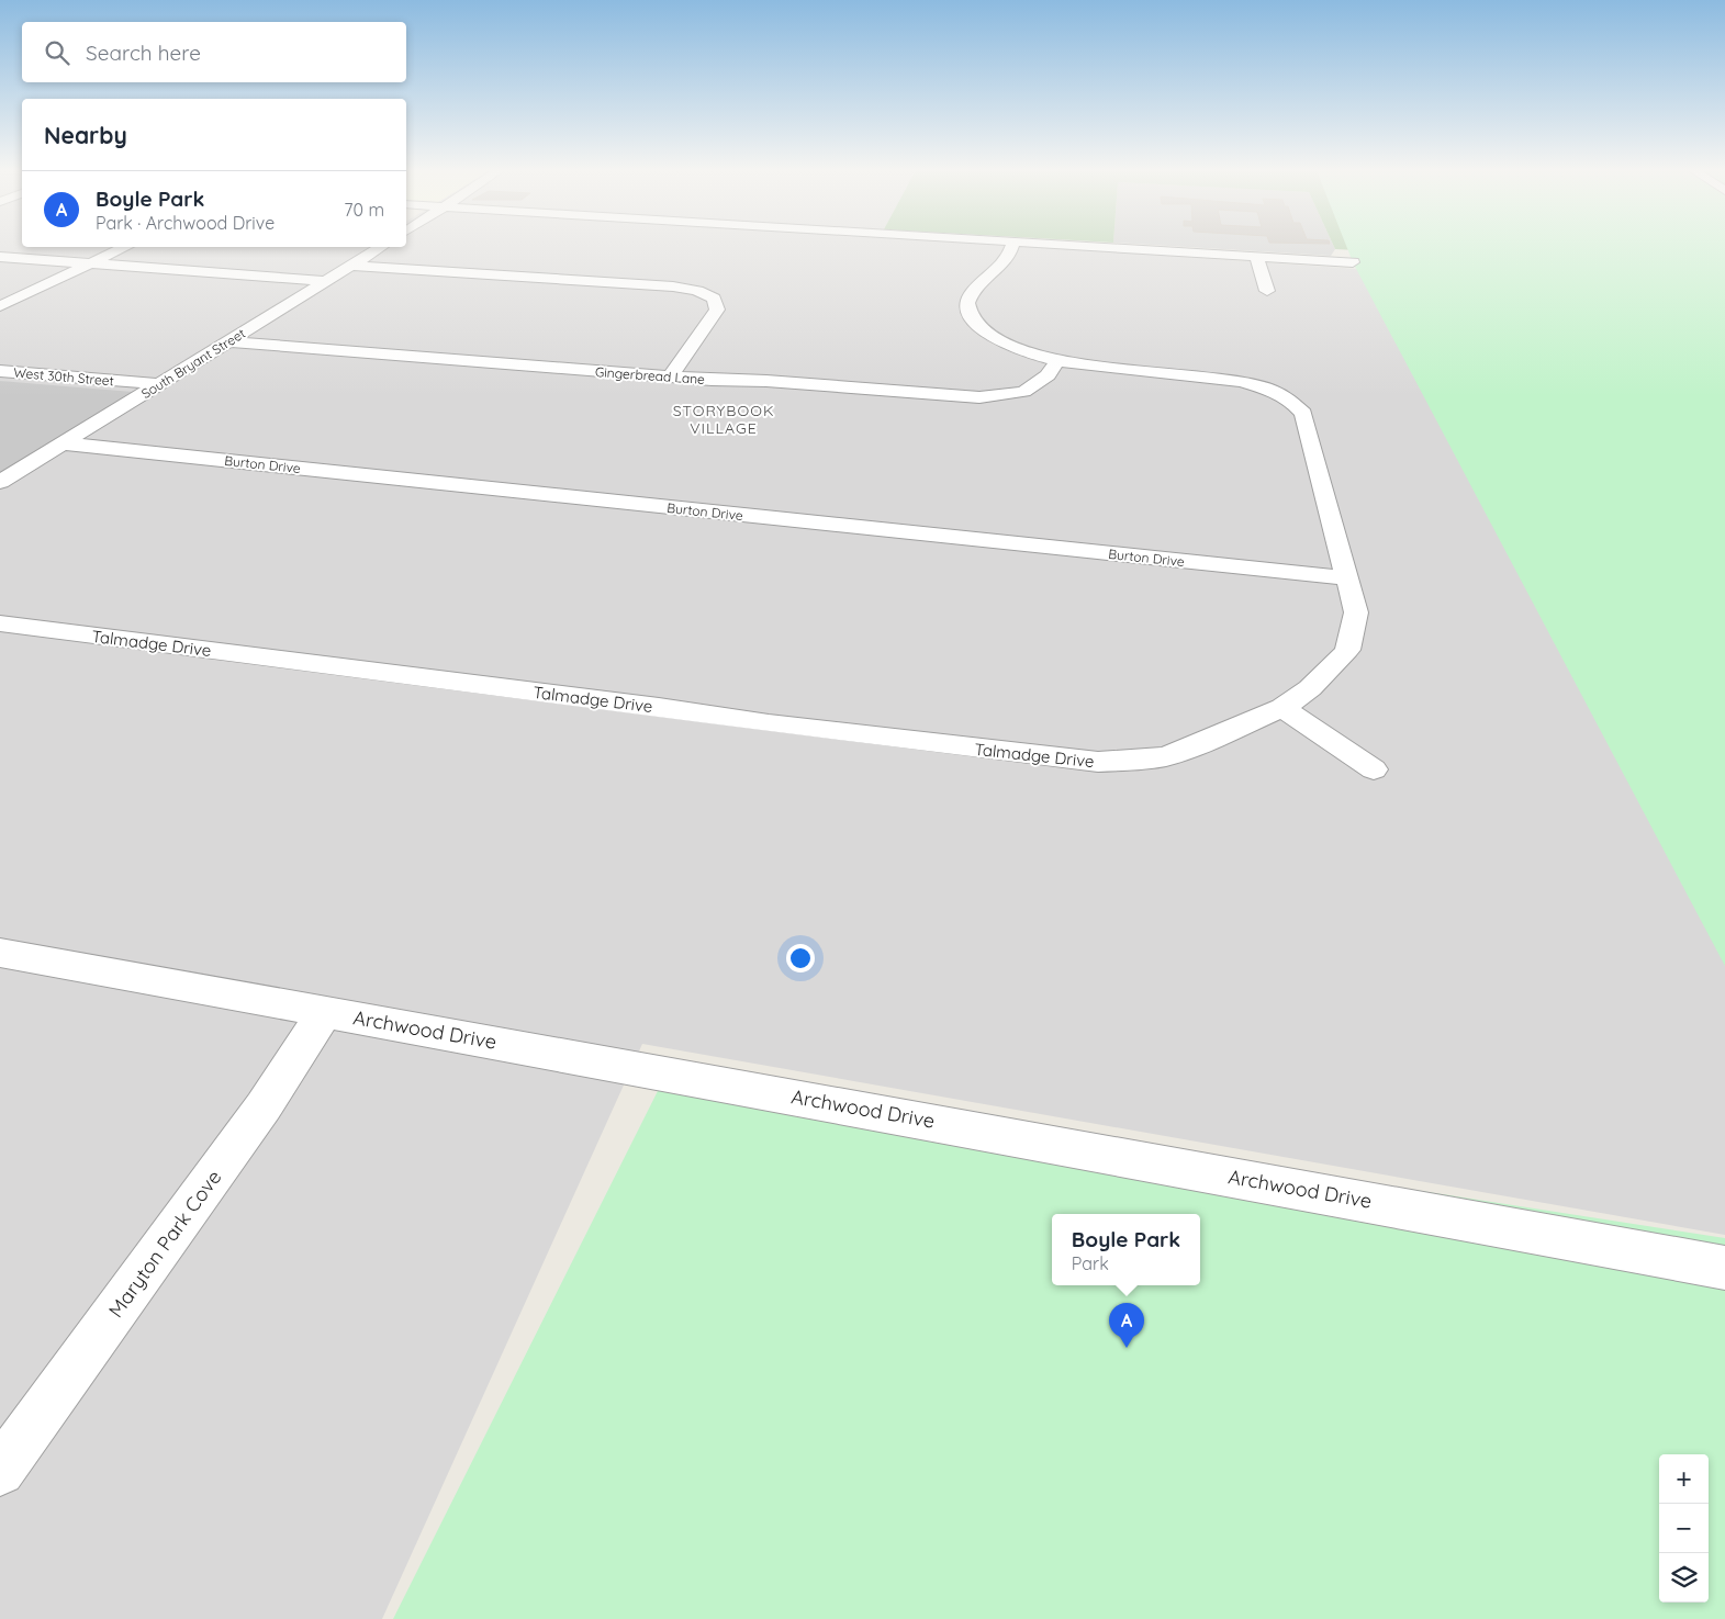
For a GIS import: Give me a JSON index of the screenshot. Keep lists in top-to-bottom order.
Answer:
{
  "streets": {
    "street": [
      "South Bryant Street",
      "Gingerbread Lane",
      "West 30th Street",
      "Burton Drive",
      "Talmadge Drive",
      "Archwood Drive",
      "Maryton Park Cove"
    ]
  },
  "crossings": [
    ["South Bryant Street", "Gingerbread Lane"],
    ["South Bryant Street", "West 30th Street"],
    ["South Bryant Street", "Burton Drive"],
    ["Gingerbread Lane", "Talmadge Drive"],
    ["Burton Drive", "Talmadge Drive"],
    ["Archwood Drive", "Maryton Park Cove"]
  ],
  "districts": ["STORYBOOK VILLAGE"],
  "page": {
    "search": "Search here",
    "heading": "Nearby",
    "list": [
      {
        "mark": "A",
        "name": "Boyle Park",
        "note": "Park · Archwood Drive",
        "value": "70 m"
      }
    ],
    "popup": ["Boyle Park", "Park"],
    "pins": "A",
    "map_buttons": ["+", "−"]
  }
}
